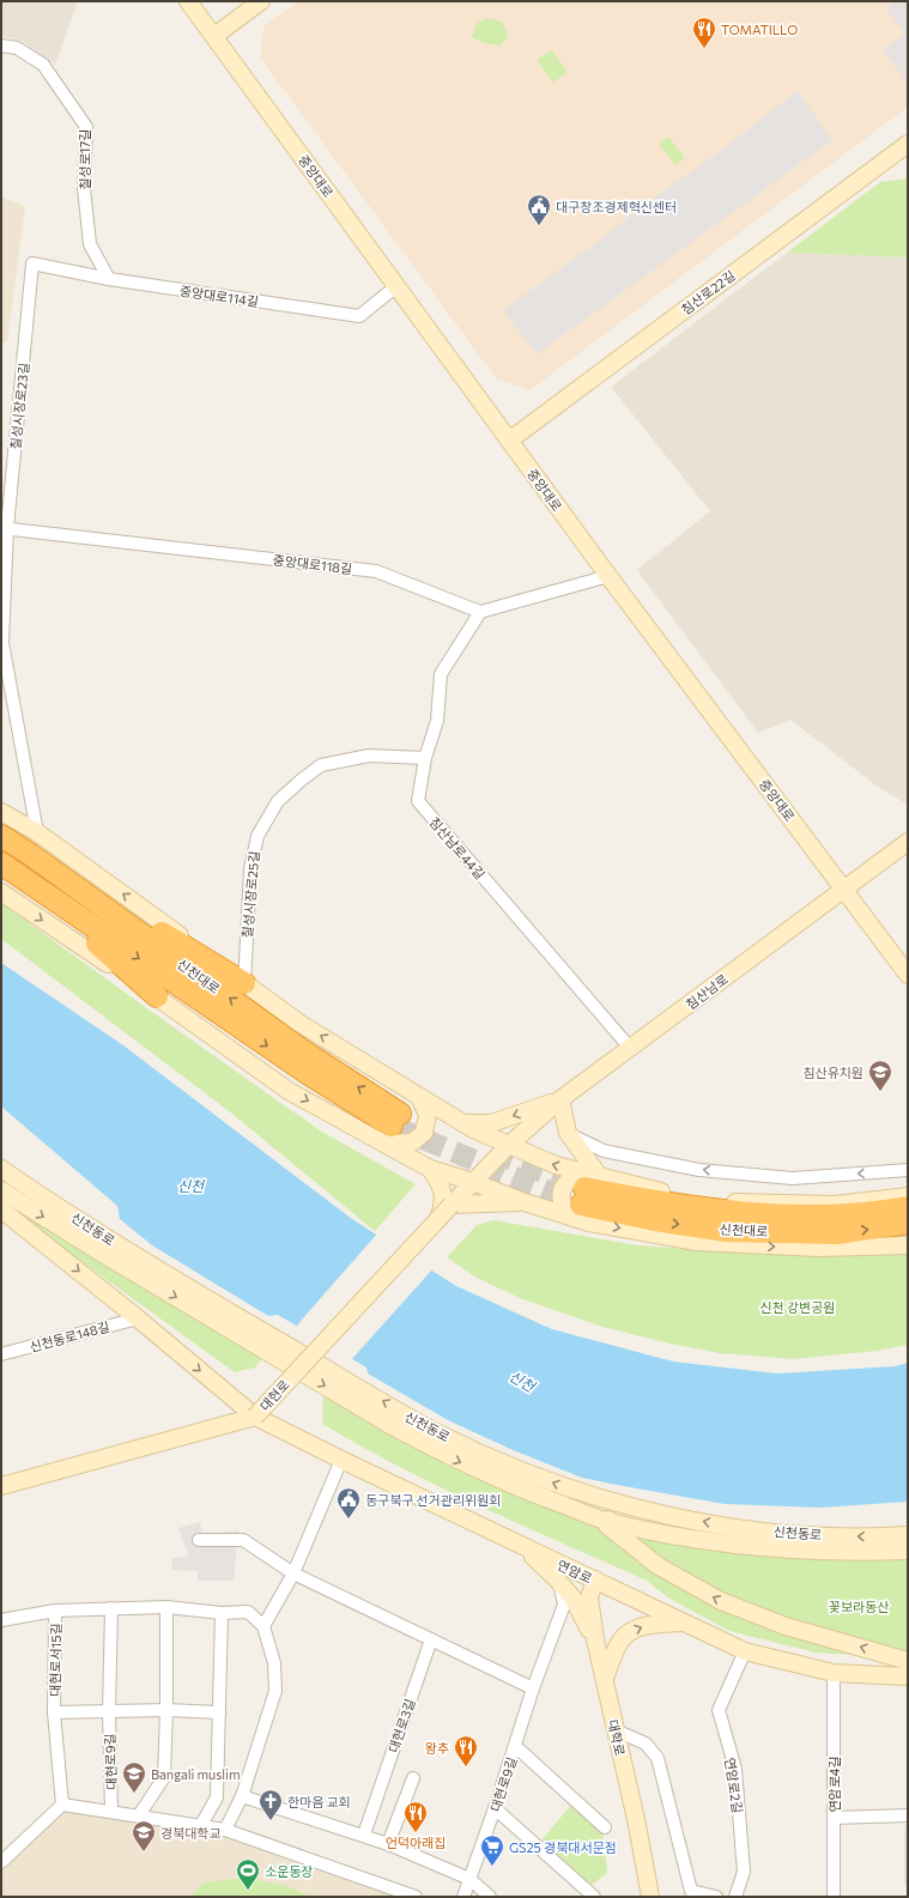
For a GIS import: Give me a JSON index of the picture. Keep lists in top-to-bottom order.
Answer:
{
  "streets": {
    "highway": ["신천대로"],
    "main road": [
      "중앙대로",
      "침산로22길",
      "침산남로",
      "신천동로",
      "대현로",
      "연암로",
      "대학로"
    ],
    "street": [
      "칠성로17길",
      "중앙대로114길",
      "칠성시장로23길",
      "중앙대로118길",
      "침산남로44길",
      "칠성시장로25길",
      "신천동로148길",
      "대현로서15길",
      "대현로3길",
      "대현로9길",
      "연암로4길",
      "연암로2길"
    ]
  },
  "crossings": [
    ["칠성로17길", "중앙대로114길"],
    ["중앙대로", "침산로22길"],
    ["중앙대로", "중앙대로114길"],
    ["중앙대로", "침산남로"],
    ["중앙대로114길", "칠성시장로23길"],
    ["칠성시장로23길", "중앙대로118길"],
    ["중앙대로118길", "침산남로44길"],
    ["침산남로44길", "칠성시장로25길"],
    ["침산남로44길", "침산남로"],
    ["침산남로", "대현로"],
    ["신천동로148길", "연암로"],
    ["대현로", "연암로"],
    ["연암로", "대학로"],
    ["연암로", "연암로4길"],
    ["연암로", "연암로2길"],
    ["대현로서15길", "대현로9길"]
  ],
  "water": ["신천"],
  "parks": ["신천 강변공원", "꽃보라동산"],
  "places": {
    "restaurant": ["TOMATILLO", "왕추", "언덕아래집"],
    "public building": ["대구창조경제혁신센터", "동구북구 선거관리위원회"],
    "school or university": ["침산유치원", "Bangali muslim", "경북대학교"],
    "church": ["한마음 교회"],
    "supermarket": ["GS25 경북대서문점"],
    "sports": ["소운동장"]
  }
}
